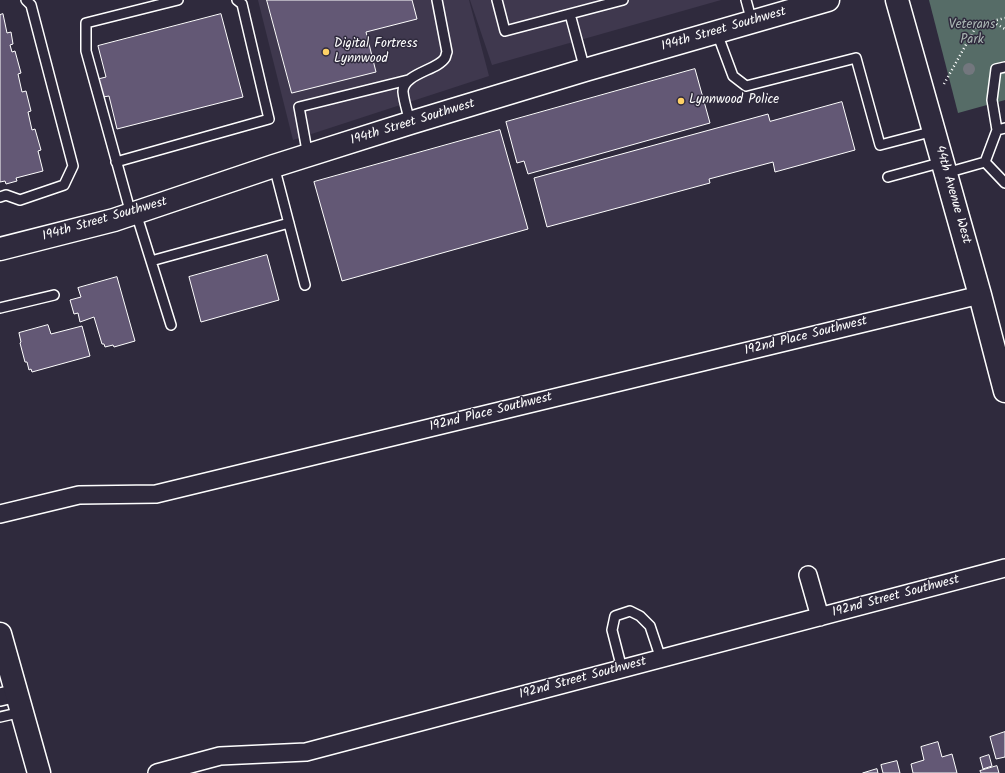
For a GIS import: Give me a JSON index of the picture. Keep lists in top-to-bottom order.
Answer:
{
  "streets": {
    "street": [
      "194th Street Southwest",
      "44th Avenue West",
      "192nd Place Southwest",
      "192nd Street Southwest"
    ]
  },
  "crossings": [
    ["44th Avenue West", "192nd Place Southwest"]
  ],
  "parks": ["Veterans Park"],
  "places": ["Digital Fortress Lynnwood", "Lynnwood Police"]
}
